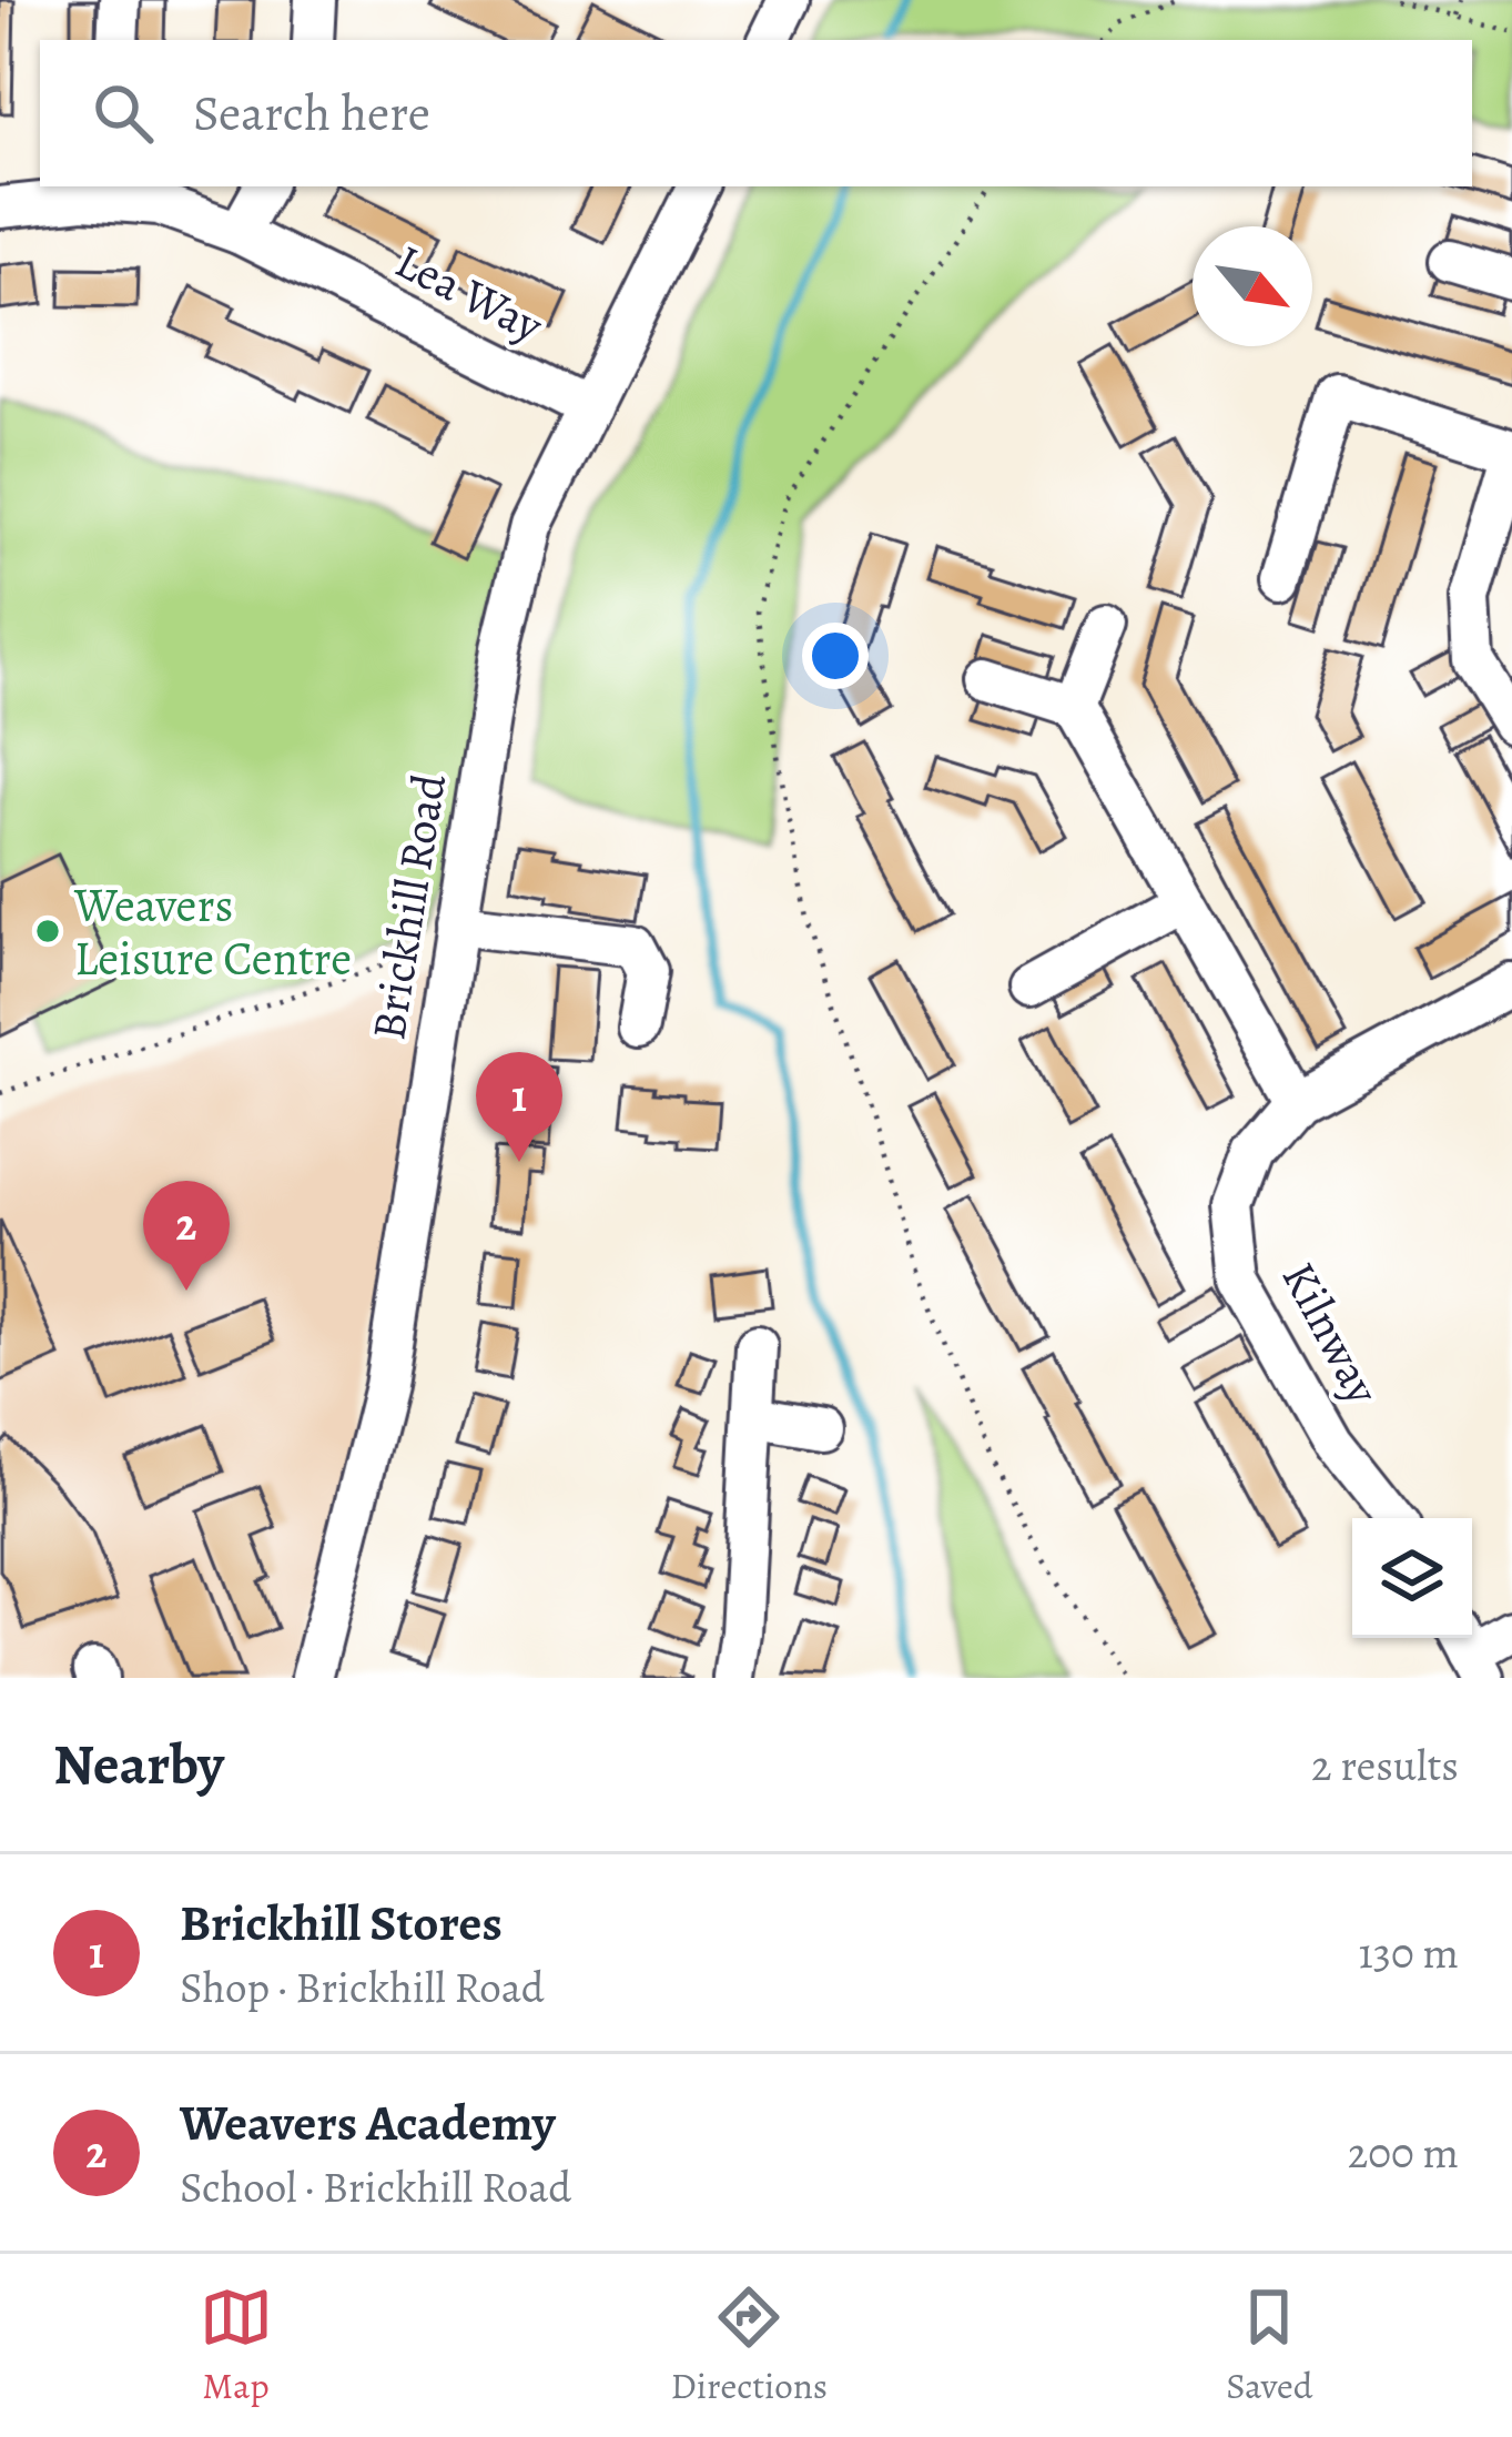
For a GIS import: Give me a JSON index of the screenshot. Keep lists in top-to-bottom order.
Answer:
{
  "streets": {
    "street": ["Lea Way", "Brickhill Road", "Kilnway"]
  },
  "crossings": [
    ["Lea Way", "Brickhill Road"]
  ],
  "places": ["Weavers Leisure Centre"],
  "north": "bottom right",
  "page": {
    "search": "Search here",
    "pins": ["1", "2"],
    "heading": ["Nearby", "2 results"],
    "list": [
      {
        "mark": "1",
        "name": "Brickhill Stores",
        "note": "Shop · Brickhill Road",
        "value": "130 m"
      },
      {
        "mark": "2",
        "name": "Weavers Academy",
        "note": "School · Brickhill Road",
        "value": "200 m"
      }
    ],
    "nav": ["Map", "Directions", "Saved"]
  }
}
